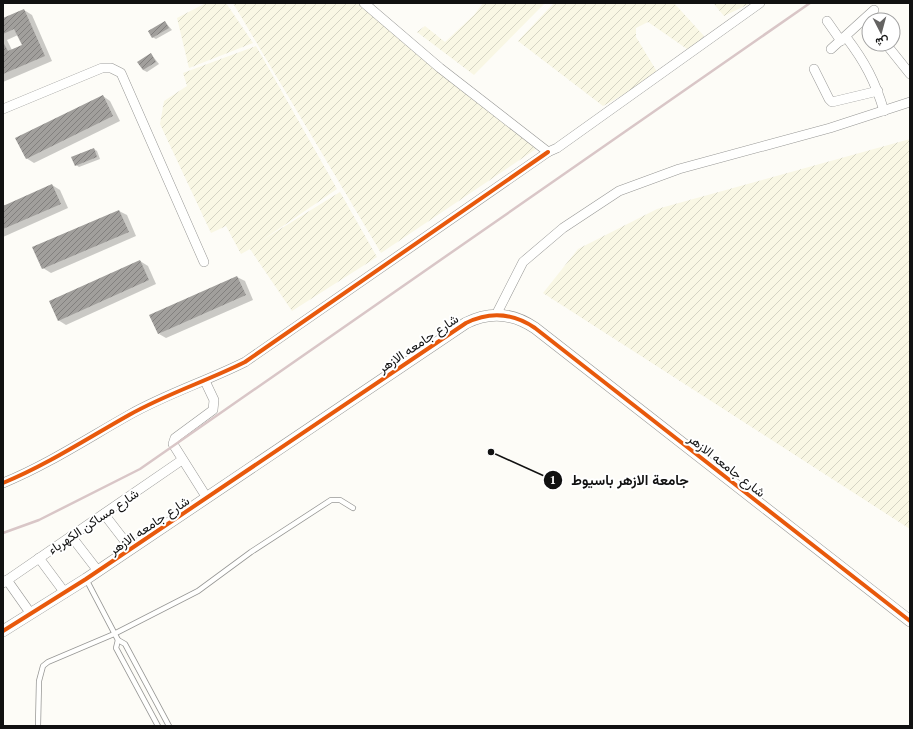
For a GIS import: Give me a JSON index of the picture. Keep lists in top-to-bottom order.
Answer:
{
  "streets": {
    "street": ["شارع جامعه الازهر", "شارع مساكن الكهرباء"]
  },
  "places": ["جامعة الازهر باسيوط"],
  "north": "bottom"
}
